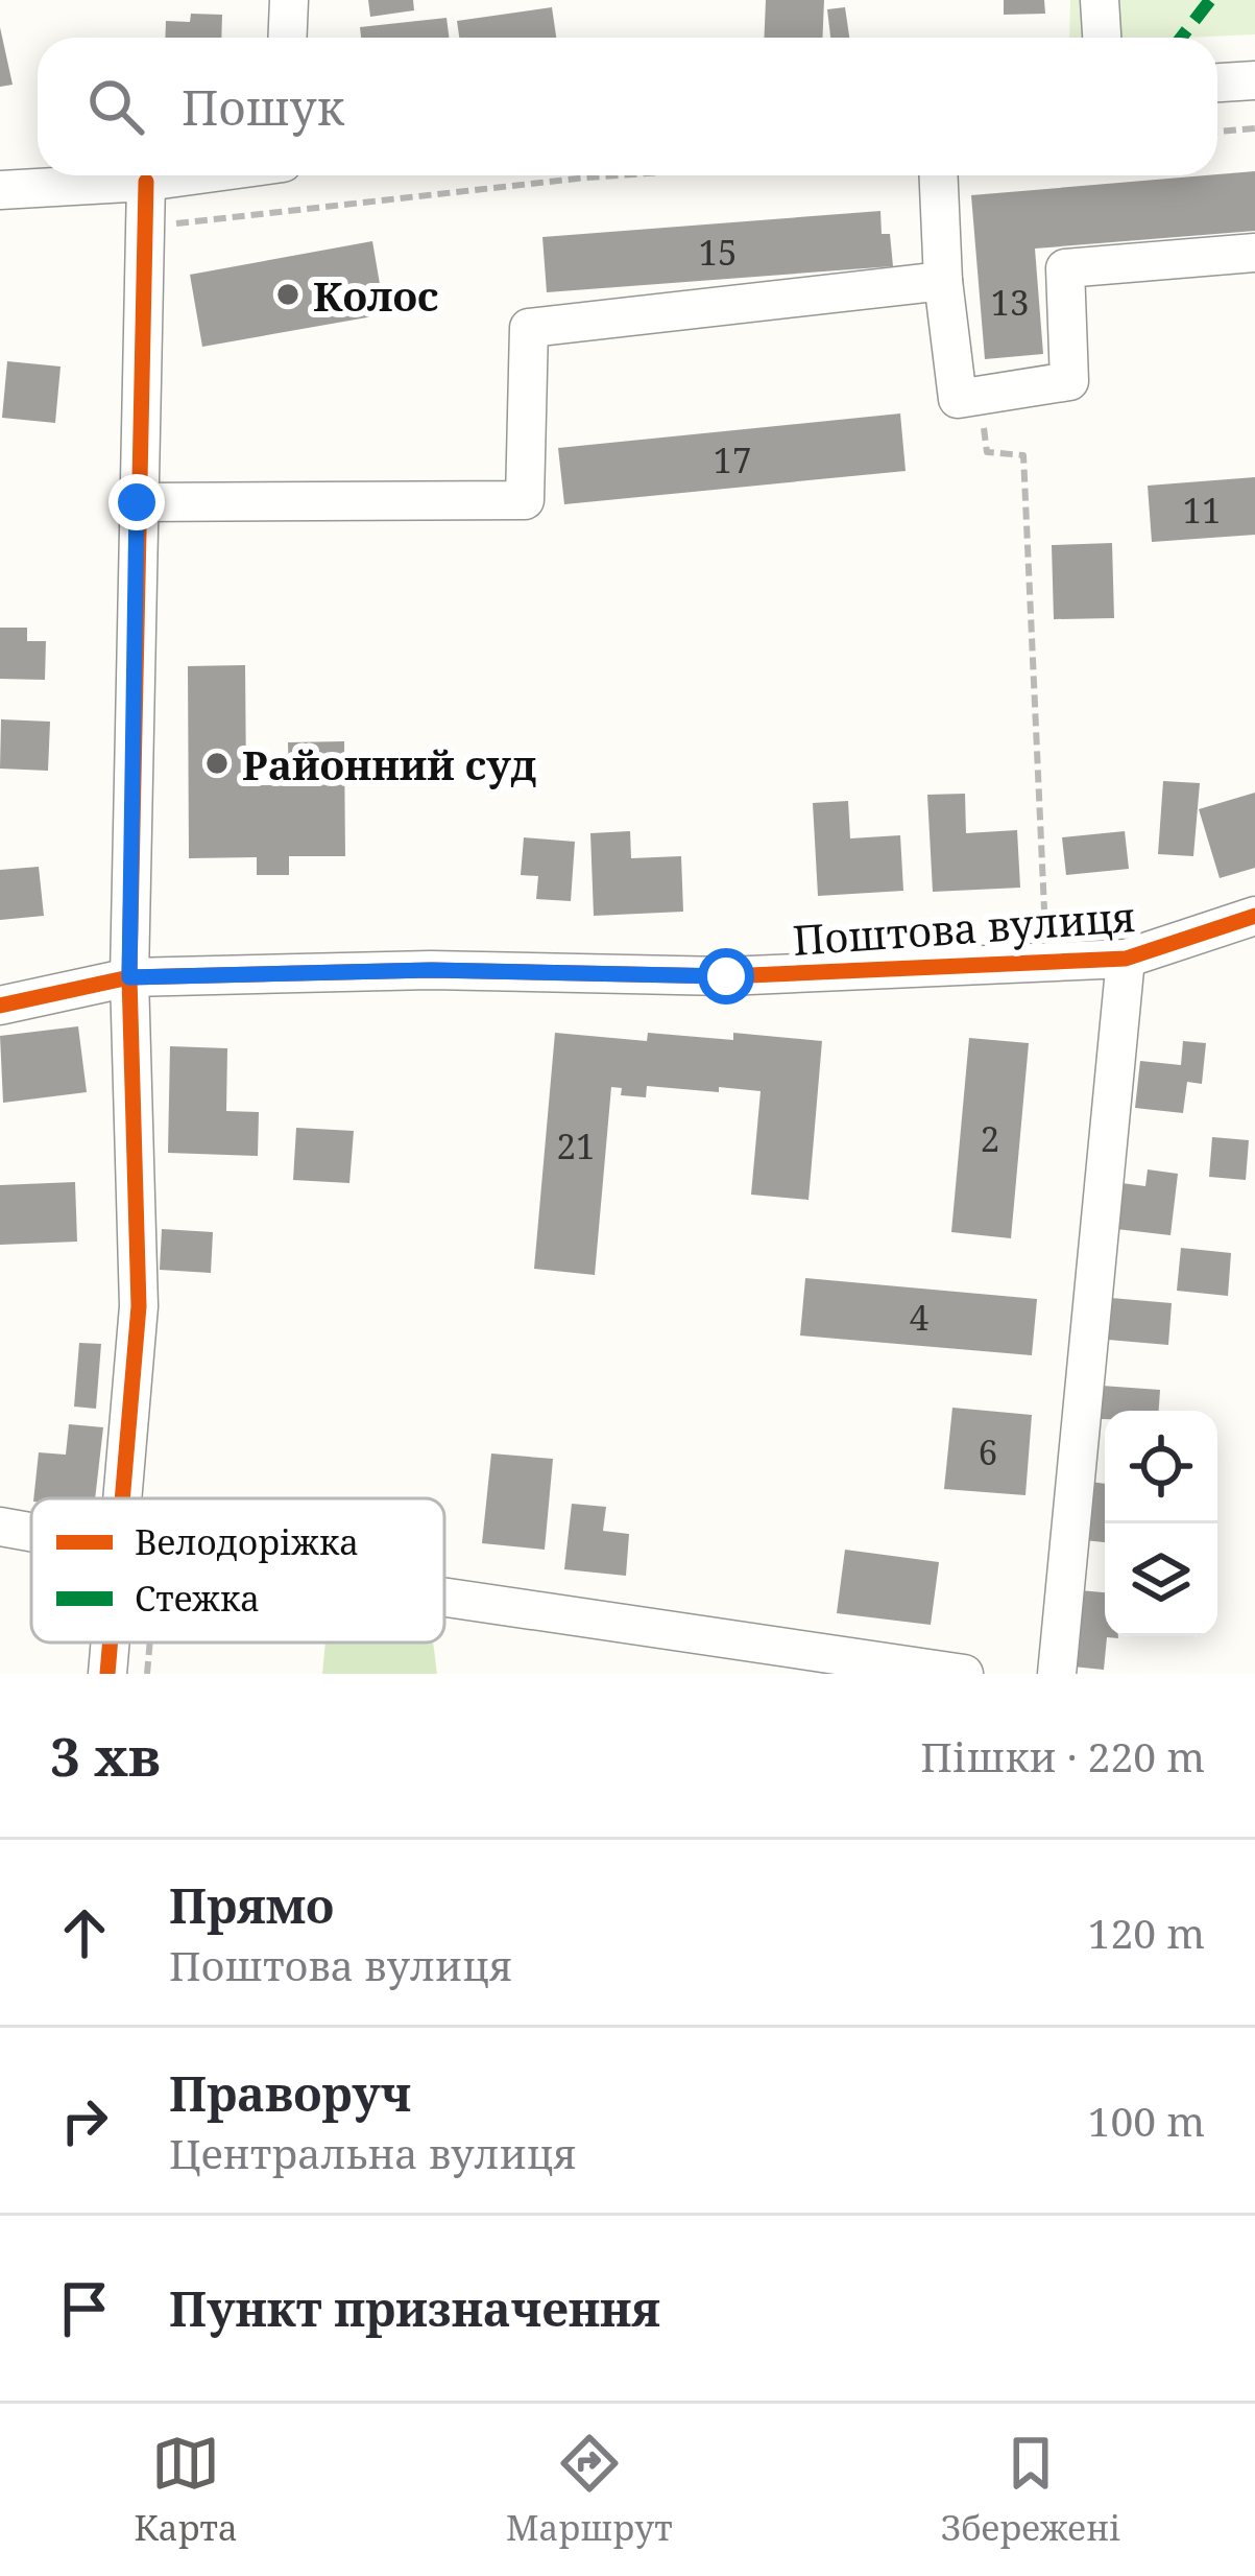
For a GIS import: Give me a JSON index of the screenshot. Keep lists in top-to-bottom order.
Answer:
{
  "streets": {
    "street": ["Поштова вулиця"]
  },
  "places": ["Колос", "Районний суд"],
  "house_numbers": [
    "15",
    "13",
    "17",
    "11",
    "2",
    "21",
    "4",
    "6"
  ],
  "legend": ["Велодоріжка", "Стежка"],
  "page": {
    "search": "Пошук",
    "heading": ["3 хв", "Пішки · 220 m"],
    "list": [
      ["Прямо", "Поштова вулиця", "120 m"],
      ["Праворуч", "Центральна вулиця", "100 m"],
      "Пункт призначення"
    ],
    "nav": ["Карта", "Маршрут", "Збережені"]
  }
}
